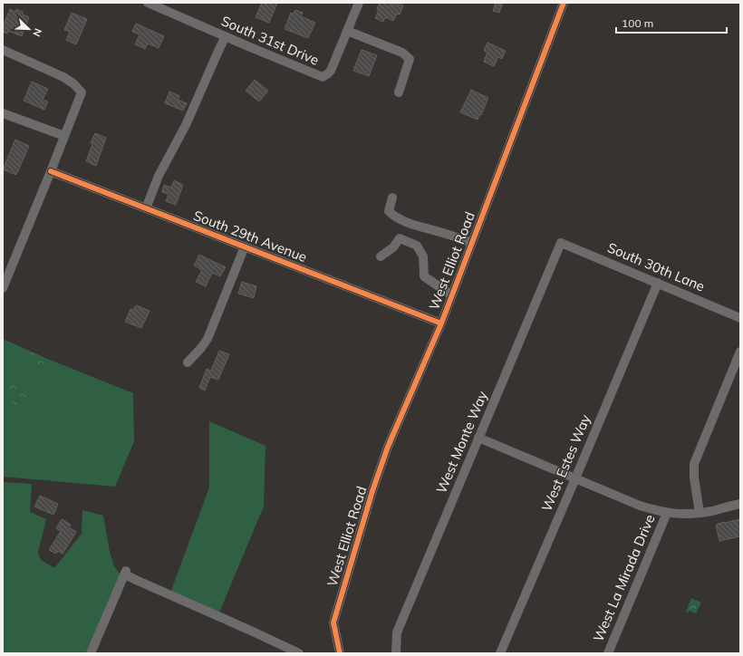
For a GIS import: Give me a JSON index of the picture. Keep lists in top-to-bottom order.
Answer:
{
  "streets": {
    "street": [
      "South 31st Drive",
      "South 29th Avenue",
      "West Elliot Road",
      "South 30th Lane",
      "West Monte Way",
      "West Estes Way",
      "West La Mirada Drive"
    ]
  },
  "crossings": [
    ["South 29th Avenue", "West Elliot Road"],
    ["South 30th Lane", "West Monte Way"],
    ["South 30th Lane", "West Estes Way"]
  ],
  "scale_bar": "100 m",
  "north": "bottom right"
}
